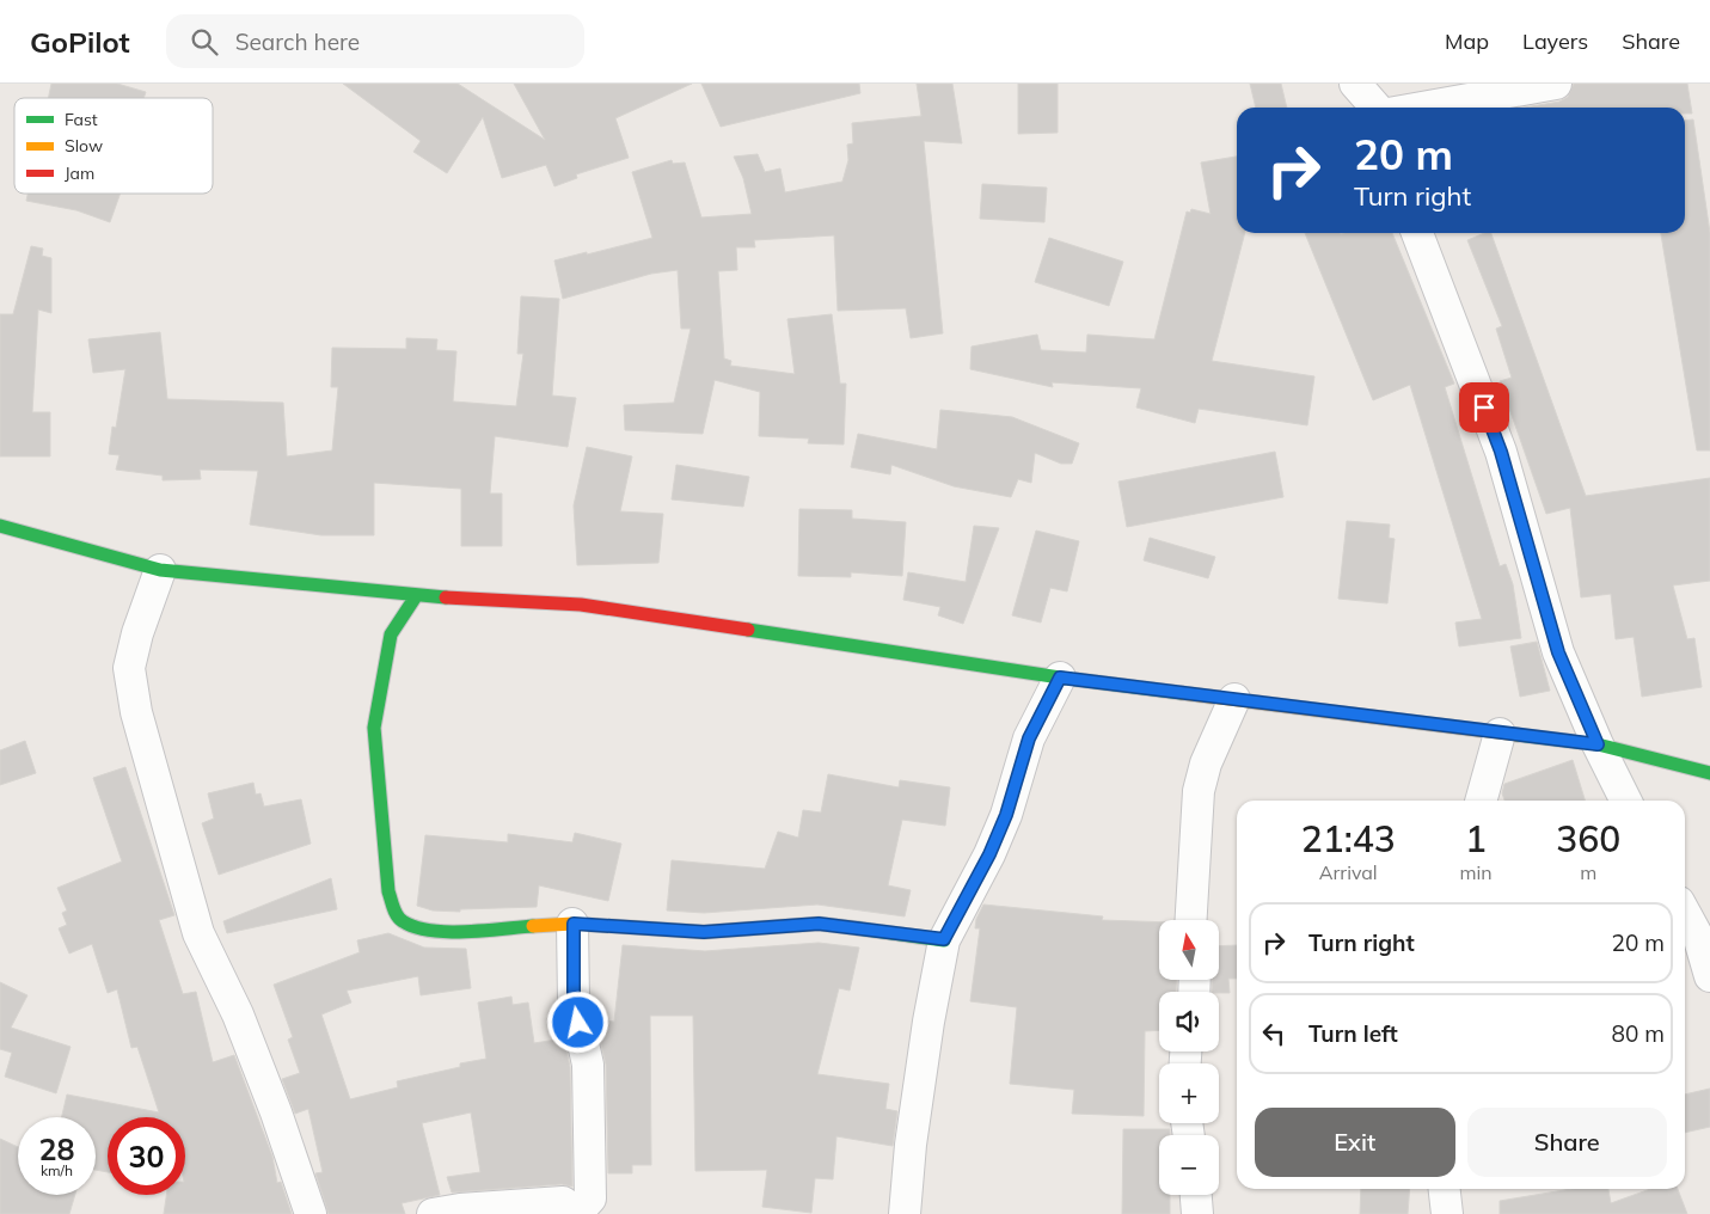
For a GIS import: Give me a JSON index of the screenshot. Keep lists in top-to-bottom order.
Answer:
{
  "legend": ["Fast", "Slow", "Jam"],
  "north": "top",
  "page": {
    "header": "GoPilot",
    "search": "Search here",
    "nav": ["Map", "Layers", "Share"],
    "turn": ["20 m", "Turn right"],
    "eta": [
      "21:43",
      "Arrival",
      "1",
      "min",
      "360",
      "m"
    ],
    "list": [
      {
        "name": "Turn right",
        "value": "20 m"
      },
      {
        "name": "Turn left",
        "value": "80 m"
      }
    ],
    "map_buttons": ["+", "−"],
    "buttons": ["Exit", "Share"],
    "speed": "28 km/h",
    "limit": "30"
  }
}
